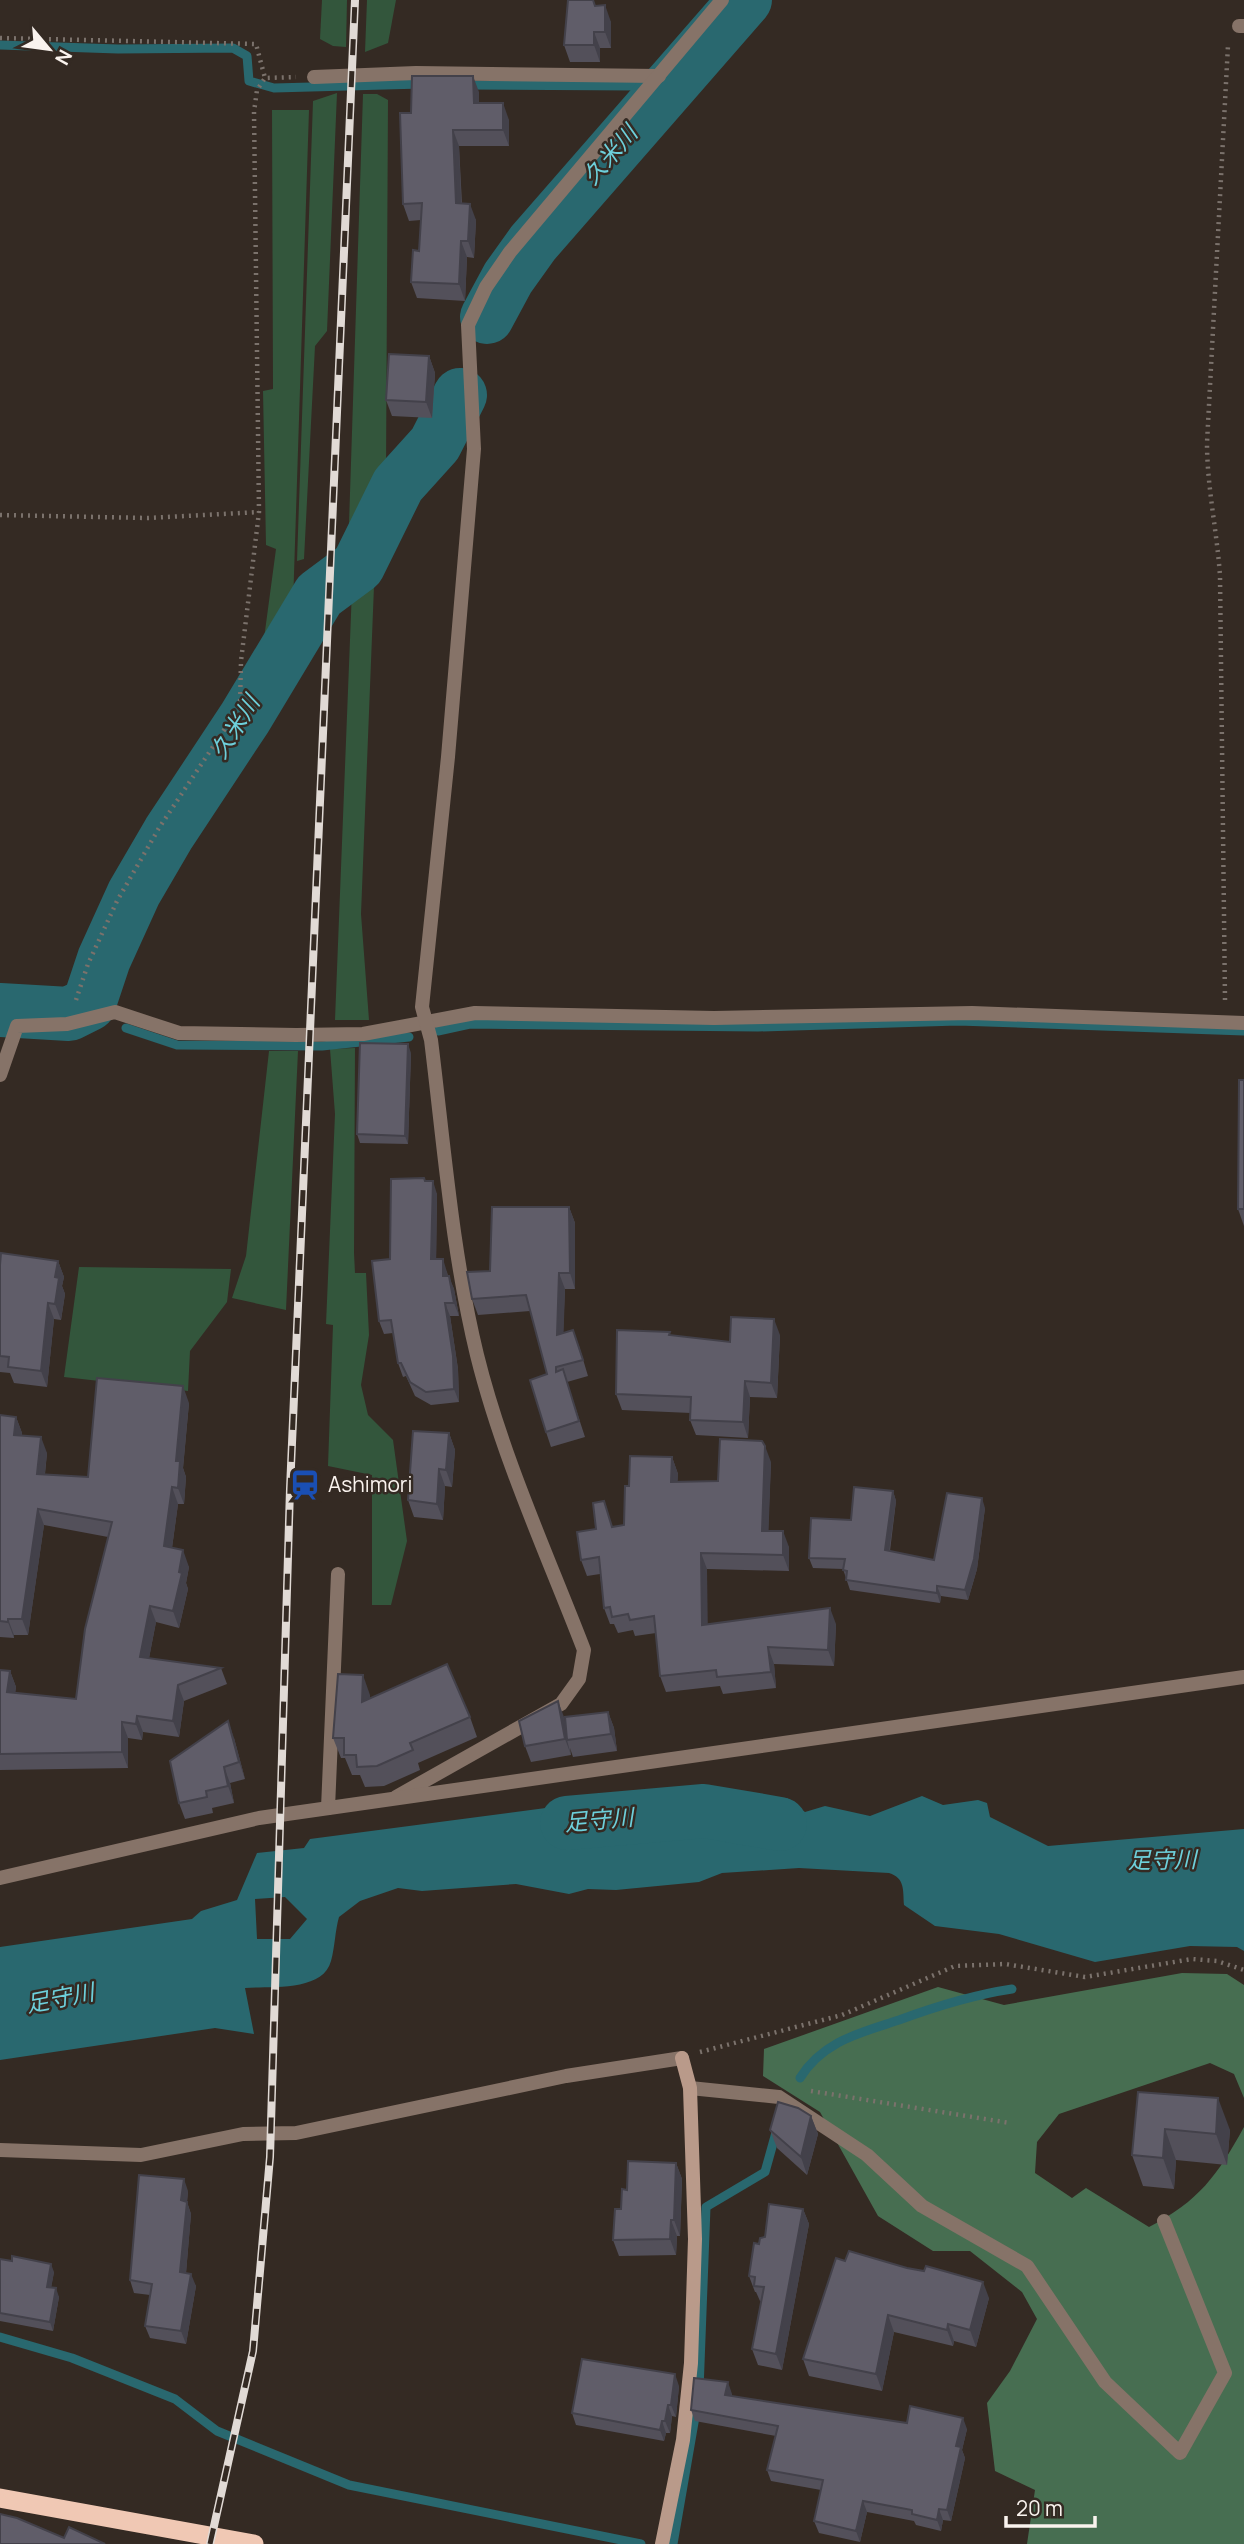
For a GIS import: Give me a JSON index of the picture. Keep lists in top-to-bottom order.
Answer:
{
  "water": ["久米川", "足守川"],
  "places": {
    "station": ["Ashimori"]
  },
  "scale_bar": "20 m",
  "north": "bottom right"
}
